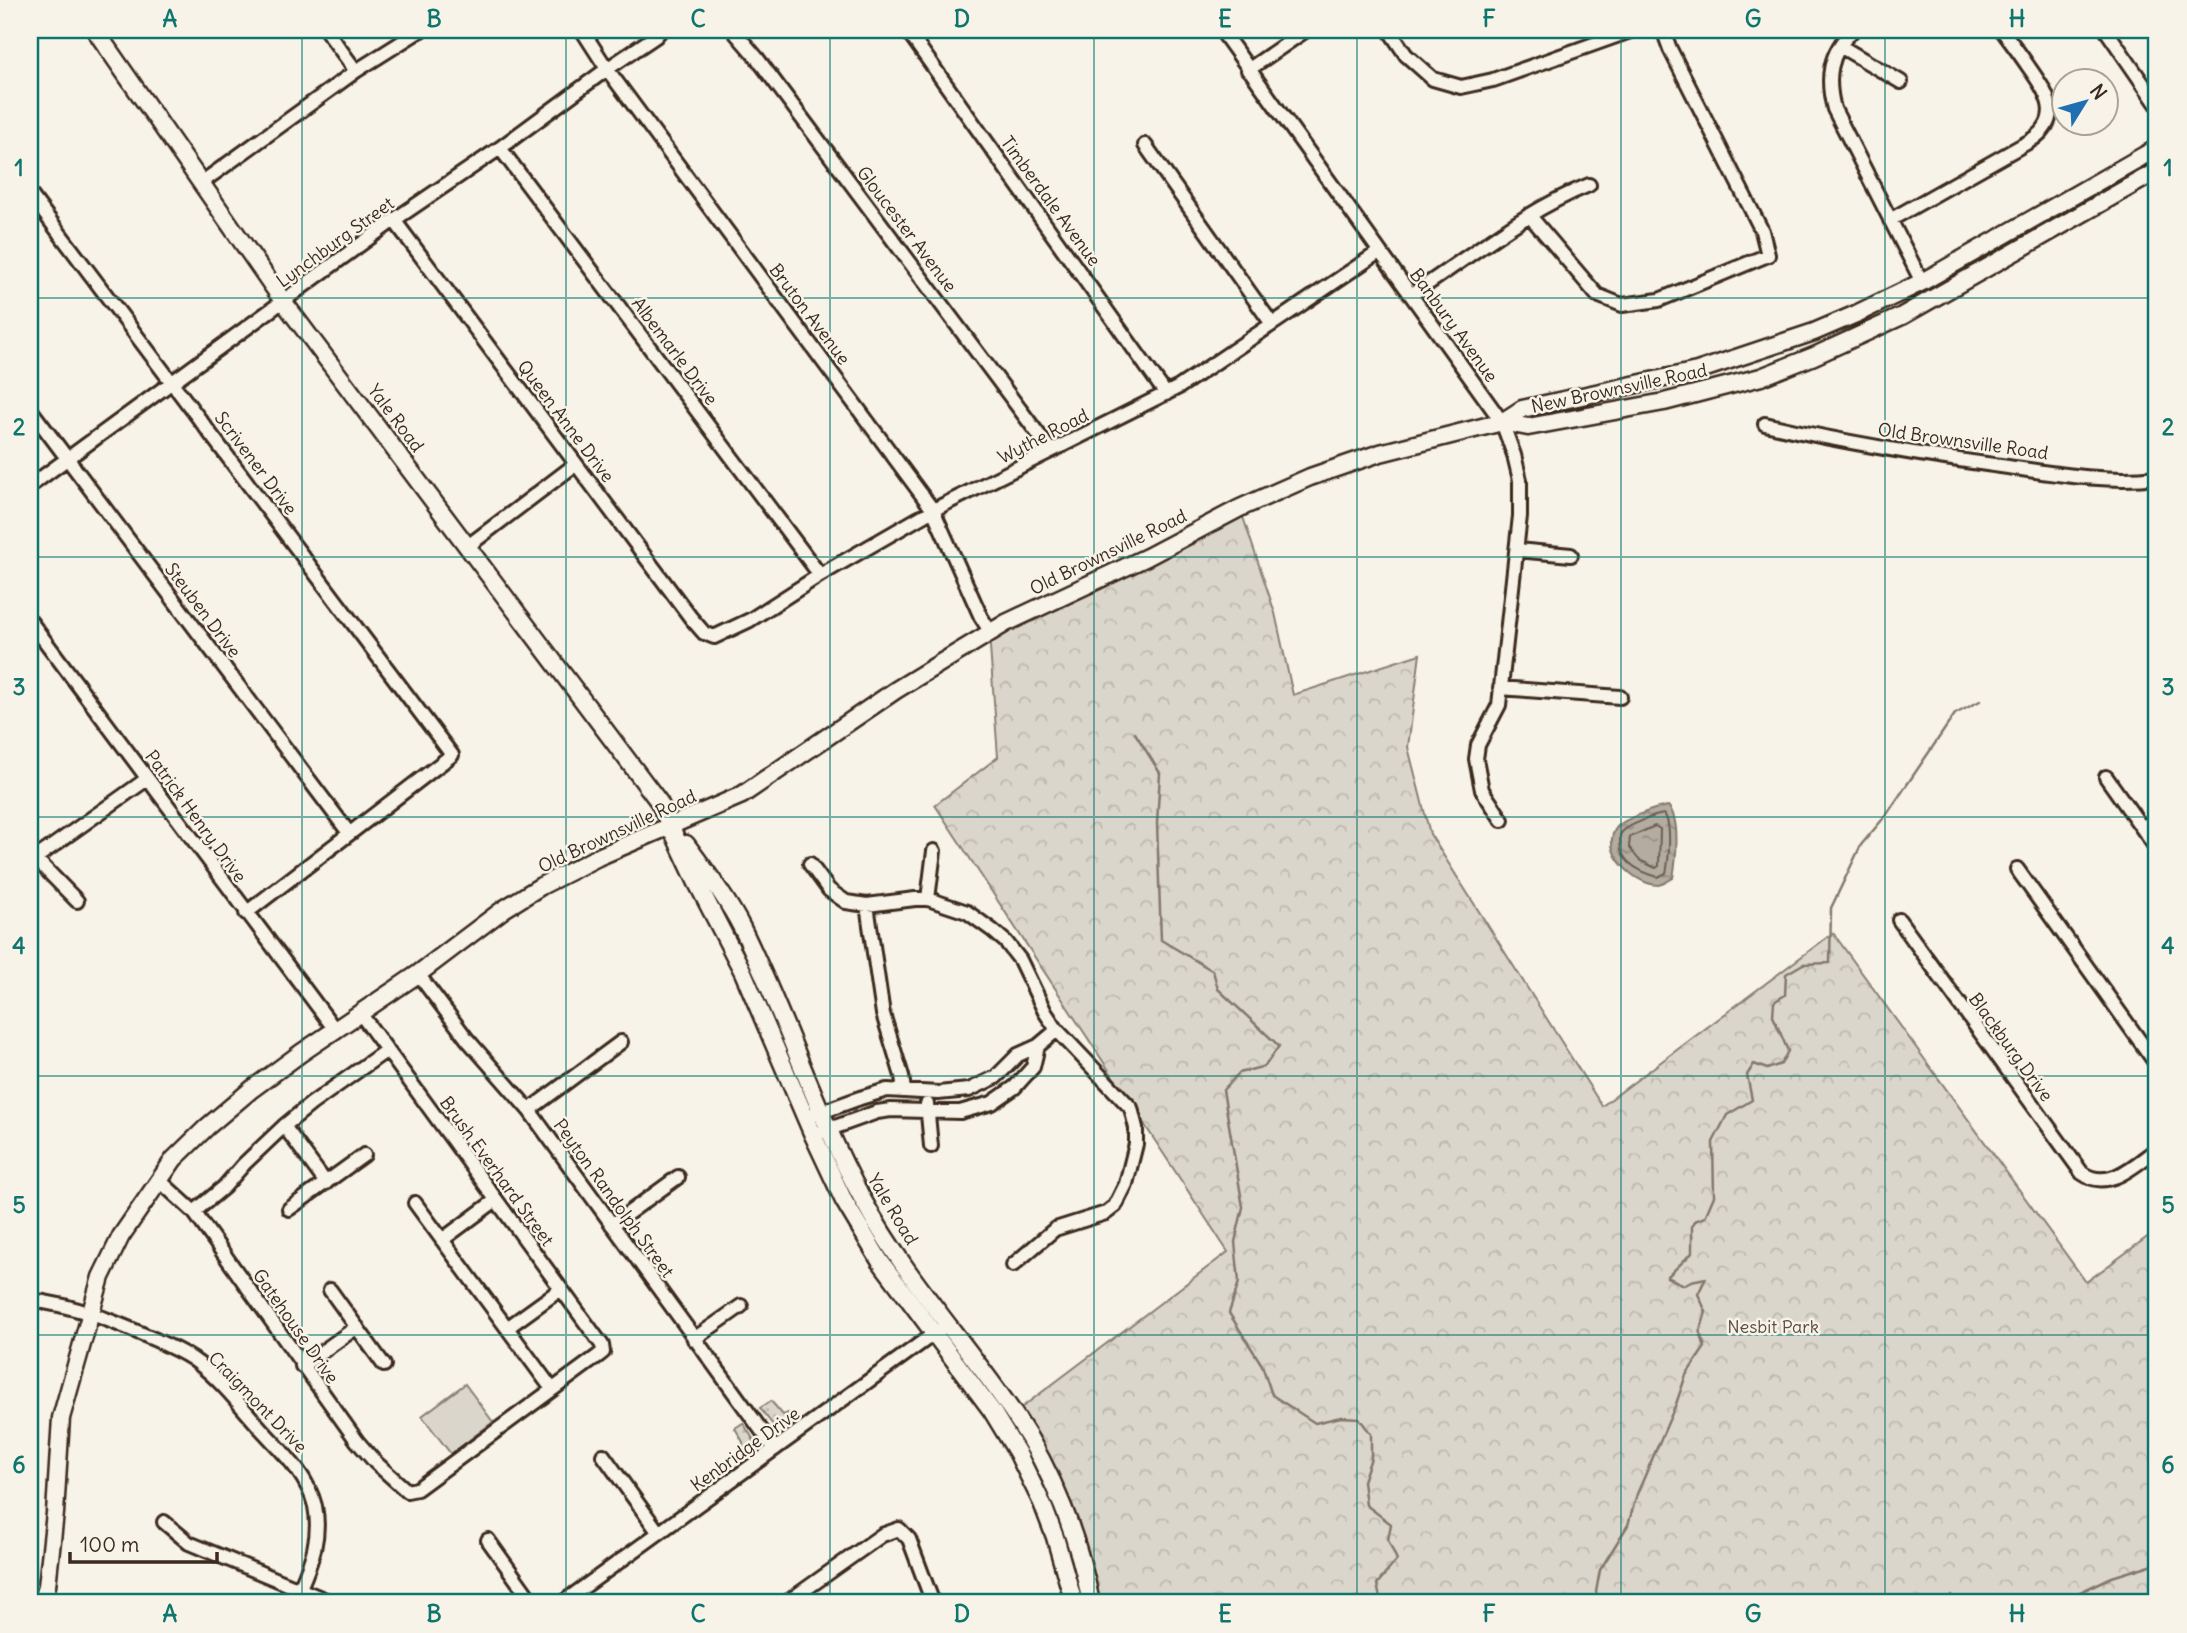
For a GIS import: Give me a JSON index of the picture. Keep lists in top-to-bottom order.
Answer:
{
  "streets": {
    "main road": ["New Brownsville Road", "Yale Road", "Old Brownsville Road"],
    "street": [
      "Timberdale Avenue",
      "Gloucester Avenue",
      "Lynchburg Street",
      "Bruton Avenue",
      "Banbury Avenue",
      "Albemarle Drive",
      "Queen Anne Drive",
      "Wythe Road",
      "Scrivener Drive",
      "Steuben Drive",
      "Patrick Henry Drive",
      "Blackburg Drive",
      "Brush Everhard Street",
      "Peyton Randolph Street",
      "Gatehouse Drive",
      "Craigmont Drive",
      "Kenbridge Drive"
    ]
  },
  "crossings": [
    ["Timberdale Avenue", "Wythe Road"],
    ["Gloucester Avenue", "Wythe Road"],
    ["Lynchburg Street", "Bruton Avenue"],
    ["Lynchburg Street", "Albemarle Drive"],
    ["Lynchburg Street", "Yale Road"],
    ["Lynchburg Street", "Queen Anne Drive"],
    ["Lynchburg Street", "Scrivener Drive"],
    ["Lynchburg Street", "Steuben Drive"],
    ["Bruton Avenue", "Wythe Road"],
    ["Bruton Avenue", "Old Brownsville Road"],
    ["Banbury Avenue", "New Brownsville Road"],
    ["Banbury Avenue", "Wythe Road"],
    ["Banbury Avenue", "Old Brownsville Road"],
    ["Albemarle Drive", "Wythe Road"],
    ["New Brownsville Road", "Old Brownsville Road"],
    ["Yale Road", "Old Brownsville Road"],
    ["Yale Road", "Kenbridge Drive"],
    ["Queen Anne Drive", "Wythe Road"],
    ["Old Brownsville Road", "Patrick Henry Drive"],
    ["Old Brownsville Road", "Brush Everhard Street"],
    ["Old Brownsville Road", "Peyton Randolph Street"],
    ["Old Brownsville Road", "Gatehouse Drive"],
    ["Old Brownsville Road", "Craigmont Drive"],
    ["Scrivener Drive", "Steuben Drive"],
    ["Brush Everhard Street", "Gatehouse Drive"],
    ["Peyton Randolph Street", "Kenbridge Drive"]
  ],
  "parks": ["Nesbit Park"],
  "scale_bar": "100 m",
  "north": "top right",
  "grid": {
    "columns": [
      "A",
      "B",
      "C",
      "D",
      "E",
      "F",
      "G",
      "H"
    ],
    "rows": [
      "1",
      "2",
      "3",
      "4",
      "5",
      "6"
    ]
  }
}
